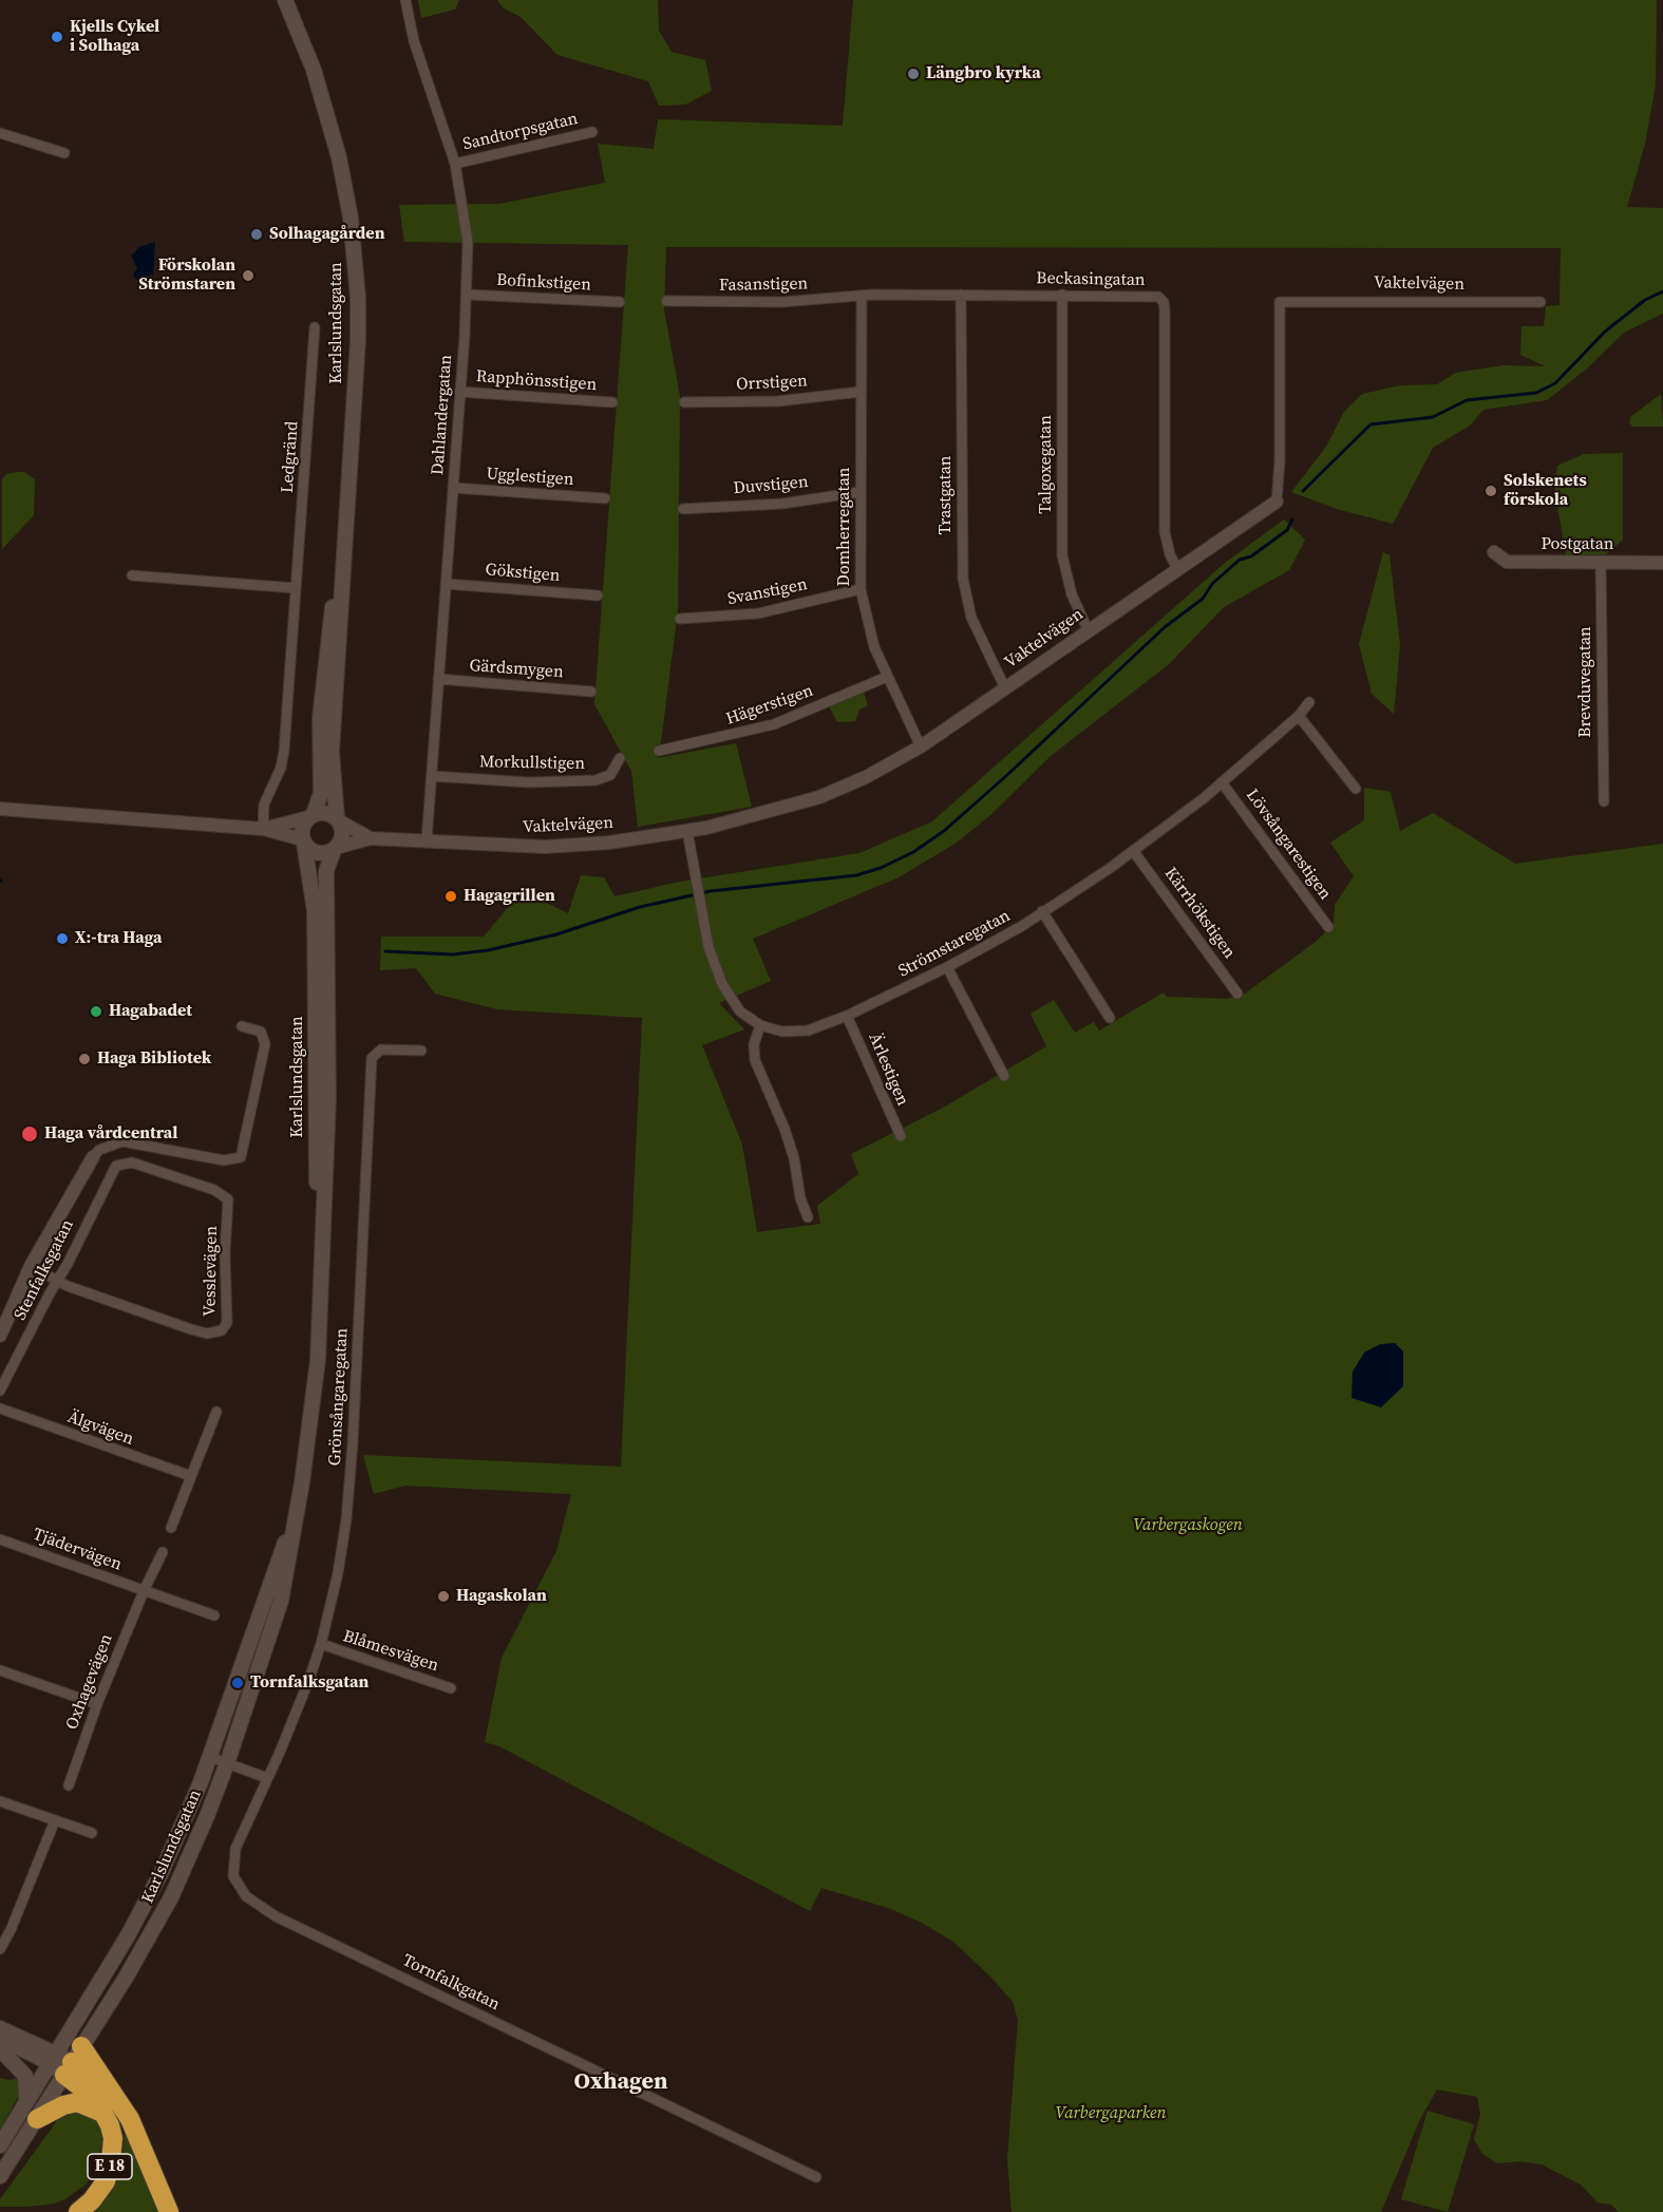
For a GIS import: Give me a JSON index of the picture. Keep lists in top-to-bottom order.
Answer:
{
  "streets": {
    "highway": ["E 18"],
    "main road": ["Karlslundsgatan"],
    "street": [
      "Sandtorpsgatan",
      "Beckasingatan",
      "Bofinkstigen",
      "Vaktelvägen",
      "Fasanstigen",
      "Rapphönsstigen",
      "Orrstigen",
      "Dahlandergatan",
      "Ledgränd",
      "Talgoxegatan",
      "Ugglestigen",
      "Duvstigen",
      "Trastgatan",
      "Domherregatan",
      "Postgatan",
      "Gökstigen",
      "Svanstigen",
      "Gärdsmygen",
      "Brevduvegatan",
      "Hägerstigen",
      "Morkullstigen",
      "Lövsångarestigen",
      "Kärrhökstigen",
      "Strömstaregatan",
      "Ärlestigen",
      "Stenfalksgatan",
      "Vesslevägen",
      "Grönsångaregatan",
      "Älgvägen",
      "Tjädervägen",
      "Blåmesvägen",
      "Oxhagevägen",
      "Tornfalkgatan"
    ]
  },
  "crossings": [
    ["Sandtorpsgatan", "Dahlandergatan"],
    ["Beckasingatan", "Vaktelvägen"],
    ["Beckasingatan", "Fasanstigen"],
    ["Beckasingatan", "Talgoxegatan"],
    ["Beckasingatan", "Trastgatan"],
    ["Beckasingatan", "Domherregatan"],
    ["Bofinkstigen", "Dahlandergatan"],
    ["Vaktelvägen", "Karlslundsgatan"],
    ["Vaktelvägen", "Dahlandergatan"],
    ["Vaktelvägen", "Talgoxegatan"],
    ["Vaktelvägen", "Trastgatan"],
    ["Vaktelvägen", "Domherregatan"],
    ["Vaktelvägen", "Strömstaregatan"],
    ["Fasanstigen", "Domherregatan"],
    ["Karlslundsgatan", "E 18"],
    ["Rapphönsstigen", "Dahlandergatan"],
    ["Orrstigen", "Domherregatan"],
    ["Dahlandergatan", "Ugglestigen"],
    ["Dahlandergatan", "Gökstigen"],
    ["Dahlandergatan", "Gärdsmygen"],
    ["Dahlandergatan", "Morkullstigen"],
    ["Duvstigen", "Domherregatan"],
    ["Domherregatan", "Svanstigen"],
    ["Domherregatan", "Hägerstigen"],
    ["Postgatan", "Brevduvegatan"],
    ["Lövsångarestigen", "Strömstaregatan"],
    ["Kärrhökstigen", "Strömstaregatan"],
    ["Strömstaregatan", "Ärlestigen"],
    ["Stenfalksgatan", "Vesslevägen"],
    ["Grönsångaregatan", "Blåmesvägen"],
    ["Grönsångaregatan", "Tornfalkgatan"],
    ["Tjädervägen", "Oxhagevägen"]
  ],
  "districts": ["Oxhagen"],
  "parks": ["Varbergaskogen", "Varbergaparken"],
  "places": [
    "Kjells Cykel i Solhaga",
    "Längbro kyrka",
    "Solhagagården",
    "Förskolan Strömstaren",
    "Solskenets förskola",
    "Hagagrillen",
    "X:-tra Haga",
    "Hagabadet",
    "Haga Bibliotek",
    "Haga vårdcentral",
    "Hagaskolan",
    "Tornfalksgatan"
  ]
}
